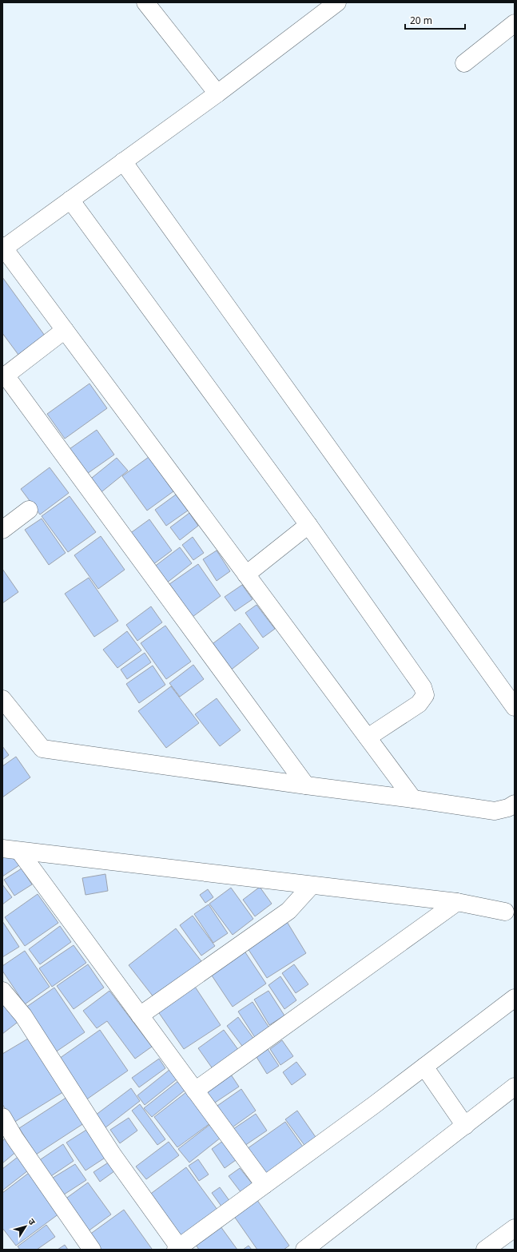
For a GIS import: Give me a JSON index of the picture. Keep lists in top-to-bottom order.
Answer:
{
  "scale_bar": "20 m",
  "north": "top right"
}
